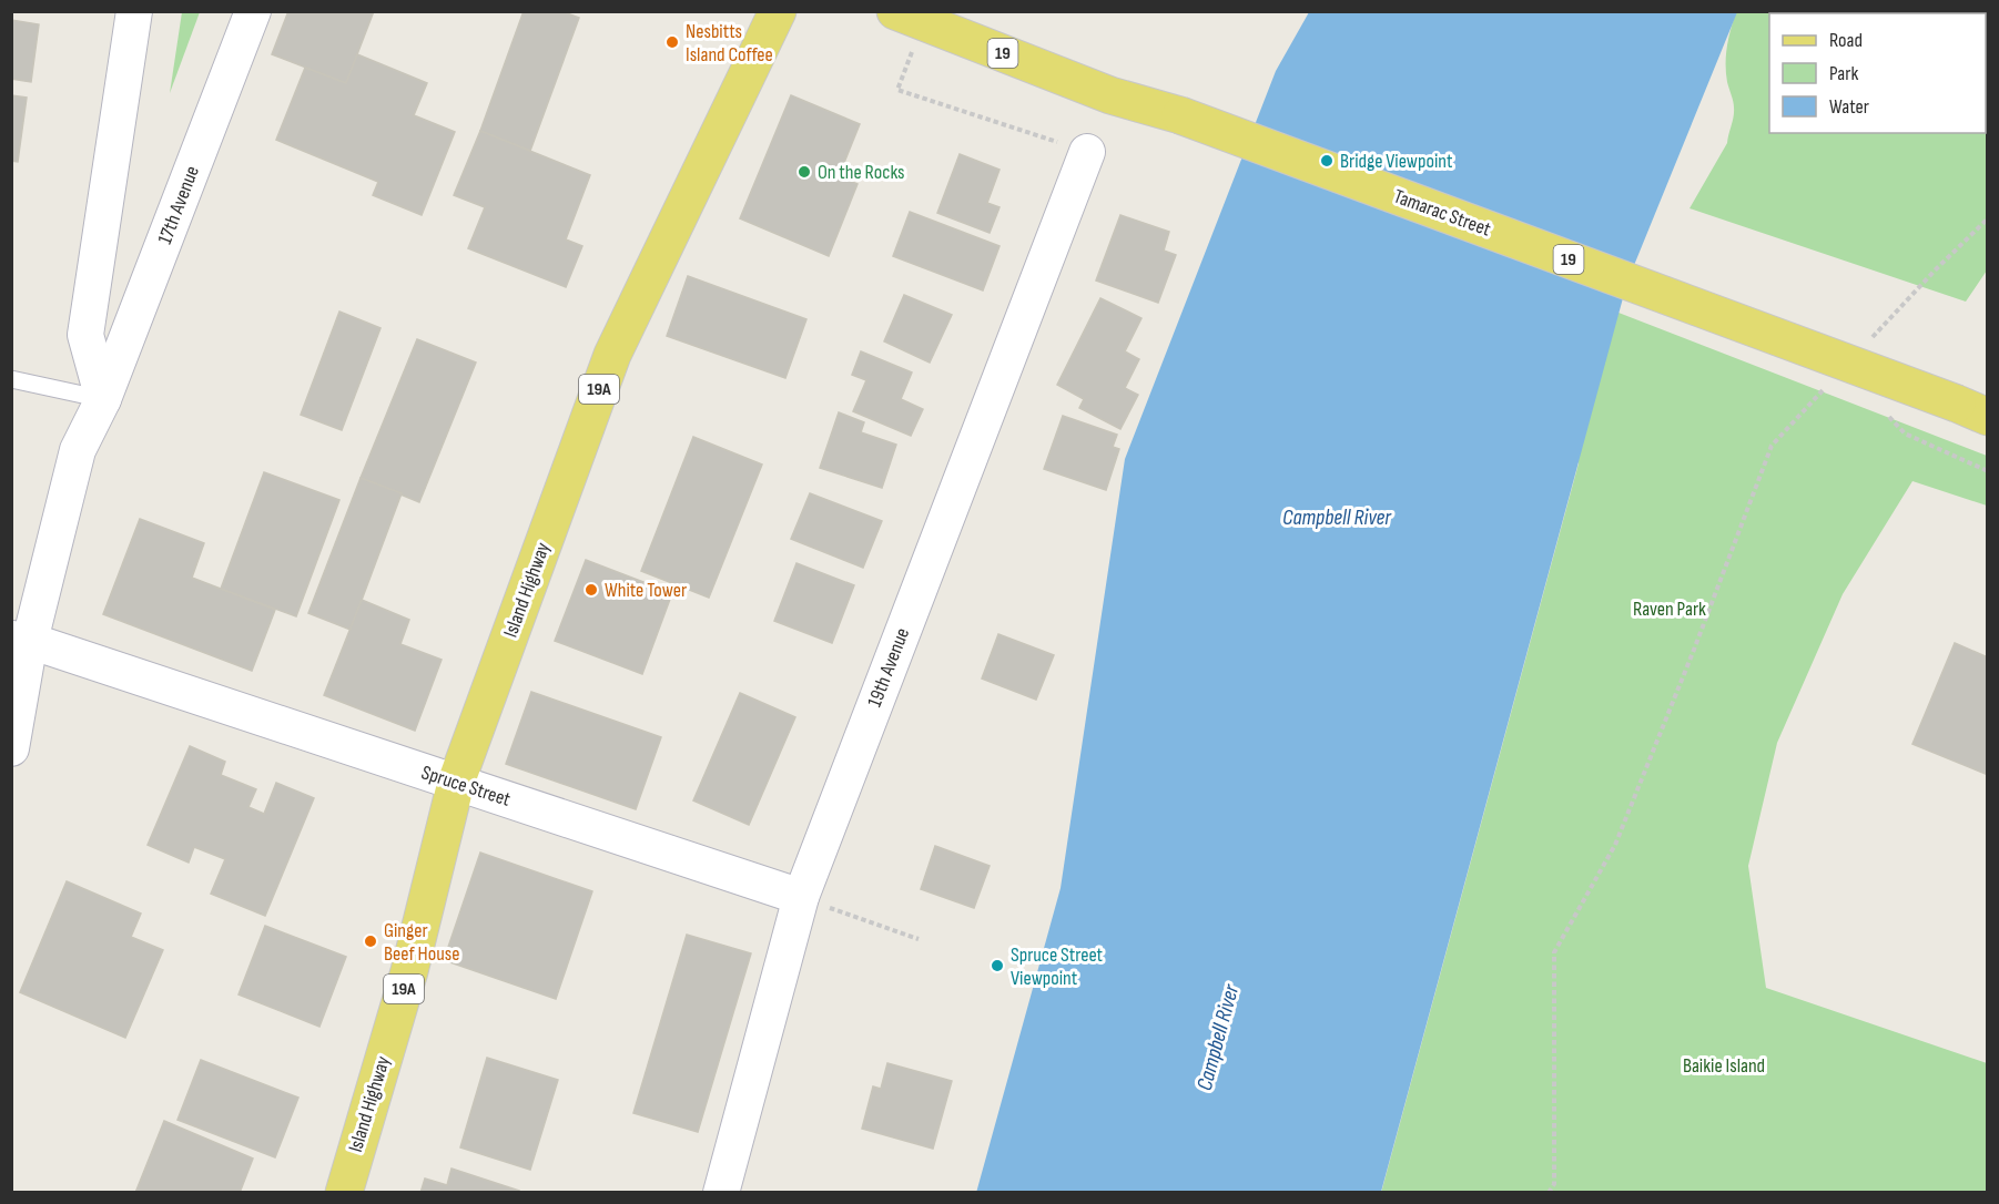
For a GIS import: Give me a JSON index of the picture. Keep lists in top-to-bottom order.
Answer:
{
  "streets": {
    "main road": [
      "19",
      "Tamarac Street",
      "19A",
      "Island Highway"
    ],
    "street": ["17th Avenue", "19th Avenue", "Spruce Street"]
  },
  "crossings": [
    ["17th Avenue", "Spruce Street"],
    ["Island Highway", "Spruce Street"],
    ["19th Avenue", "Spruce Street"]
  ],
  "water": ["Campbell River"],
  "parks": ["Raven Park", "Baikie Island"],
  "places": [
    "Nesbitts Island Coffee",
    "Bridge Viewpoint",
    "On the Rocks",
    "White Tower",
    "Ginger Beef House",
    "Spruce Street Viewpoint"
  ],
  "legend": ["Road", "Park", "Water"]
}
